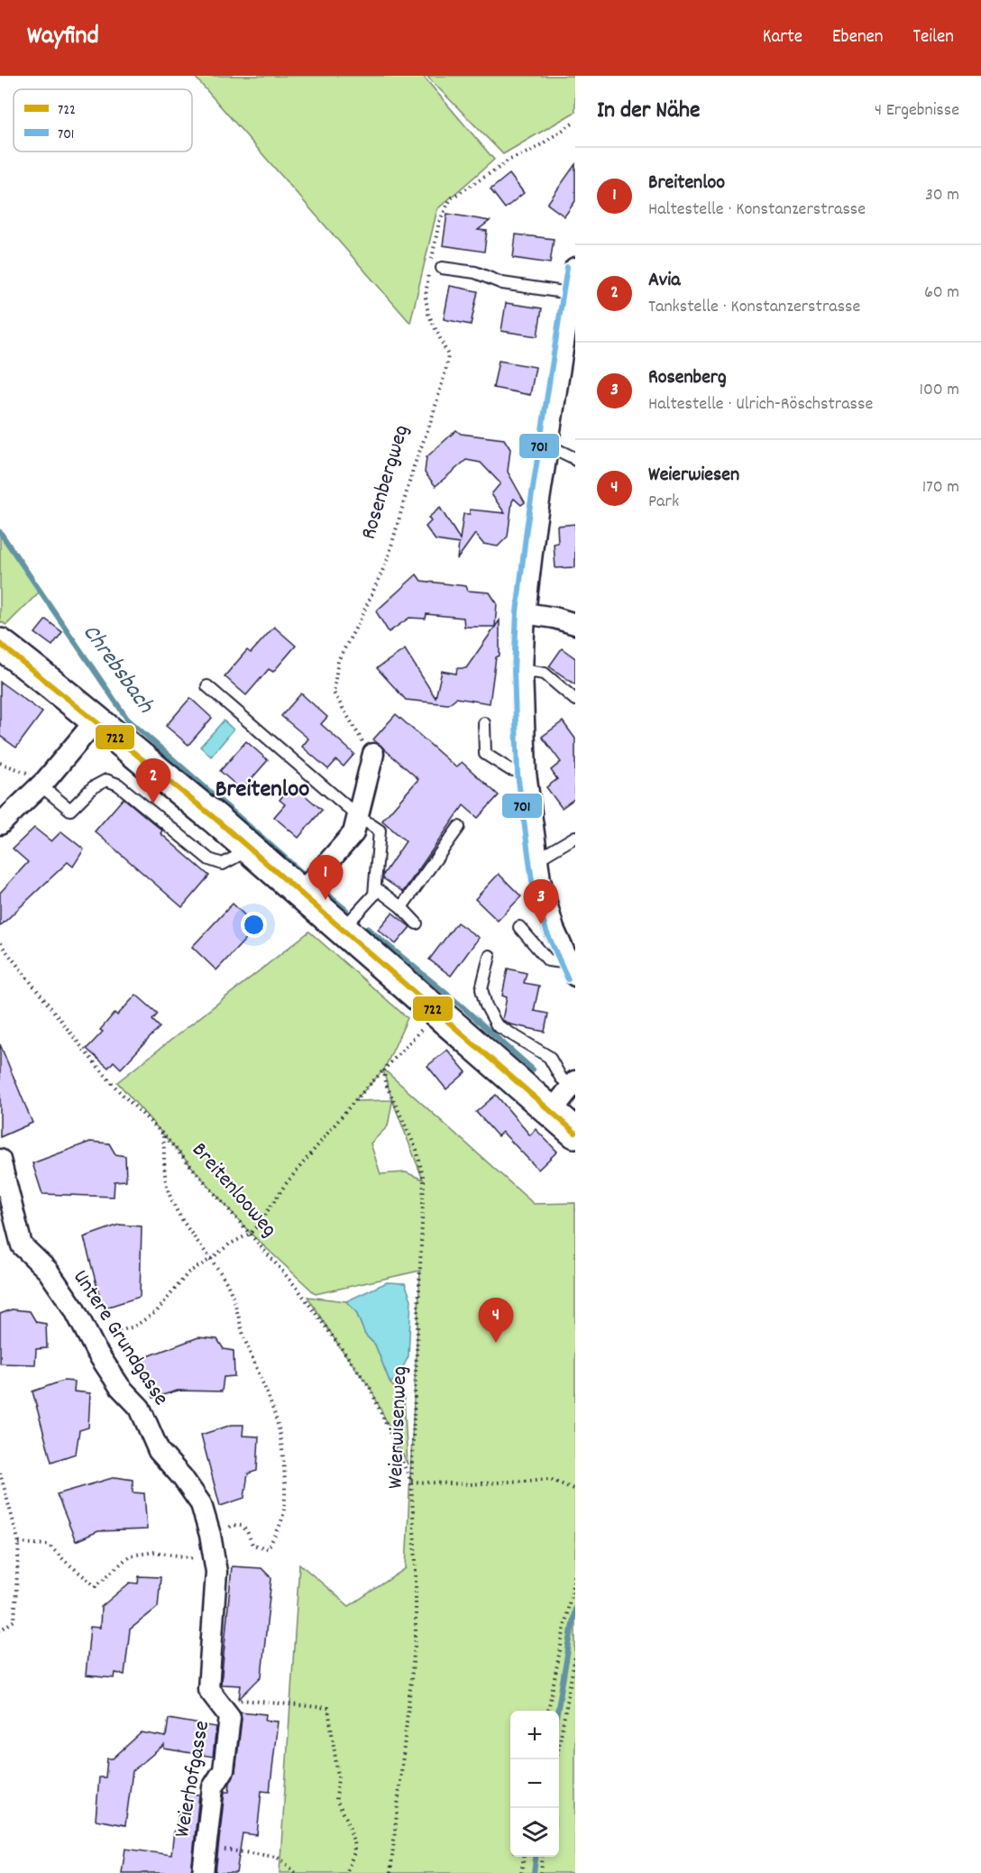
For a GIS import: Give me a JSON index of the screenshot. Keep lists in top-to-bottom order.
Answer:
{
  "streets": {
    "street": ["Untere Grundgasse", "Weierhofgasse"],
    "path": ["Rosenbergweg", "Breitenlooweg", "Weierwisenweg"]
  },
  "crossings": [
    ["Breitenlooweg", "Weierwisenweg"],
    ["Untere Grundgasse", "Weierhofgasse"]
  ],
  "districts": ["Breitenloo"],
  "water": ["Chrebsbach"],
  "lines": ["transit line 701", "transit line 722"],
  "legend": ["722", "701"],
  "page": {
    "header": "Wayfind",
    "nav": ["Karte", "Ebenen", "Teilen"],
    "heading": ["In der Nähe", "4 Ergebnisse"],
    "list": [
      {
        "mark": "1",
        "name": "Breitenloo",
        "note": "Haltestelle · Konstanzerstrasse",
        "value": "30 m"
      },
      {
        "mark": "2",
        "name": "Avia",
        "note": "Tankstelle · Konstanzerstrasse",
        "value": "60 m"
      },
      {
        "mark": "3",
        "name": "Rosenberg",
        "note": "Haltestelle · Ulrich-Röschstrasse",
        "value": "100 m"
      },
      {
        "mark": "4",
        "name": "Weierwiesen",
        "note": "Park",
        "value": "170 m"
      }
    ],
    "pins": [
      "2",
      "1",
      "3",
      "4"
    ],
    "map_buttons": ["+", "−"]
  }
}
